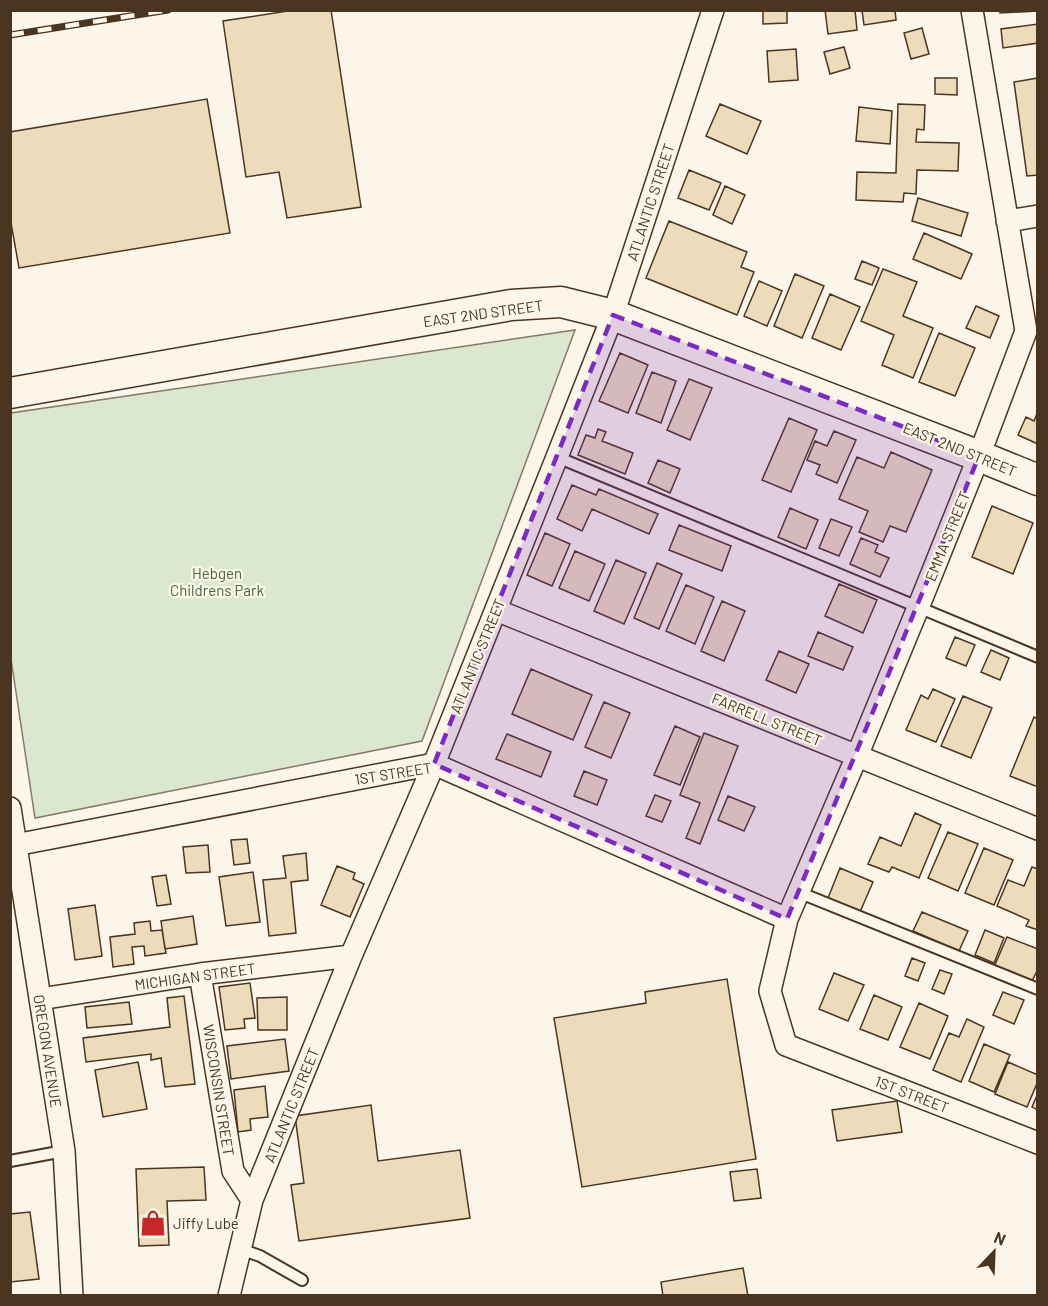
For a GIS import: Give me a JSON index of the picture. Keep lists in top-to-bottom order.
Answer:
{
  "streets": {
    "street": [
      "ATLANTIC STREET",
      "EAST 2ND STREET",
      "EMMA STREET",
      "FARRELL STREET",
      "1ST STREET",
      "MICHIGAN STREET",
      "OREGON AVENUE",
      "WISCONSIN STREET"
    ]
  },
  "crossings": [
    ["ATLANTIC STREET", "EAST 2ND STREET"],
    ["ATLANTIC STREET", "FARRELL STREET"],
    ["ATLANTIC STREET", "1ST STREET"],
    ["ATLANTIC STREET", "MICHIGAN STREET"],
    ["ATLANTIC STREET", "WISCONSIN STREET"],
    ["EAST 2ND STREET", "EMMA STREET"],
    ["EMMA STREET", "FARRELL STREET"],
    ["EMMA STREET", "1ST STREET"],
    ["1ST STREET", "OREGON AVENUE"],
    ["MICHIGAN STREET", "OREGON AVENUE"],
    ["MICHIGAN STREET", "WISCONSIN STREET"]
  ],
  "parks": ["Hebgen Childrens Park"],
  "places": {
    "shop": ["Jiffy Lube"]
  },
  "north": "top right"
}
